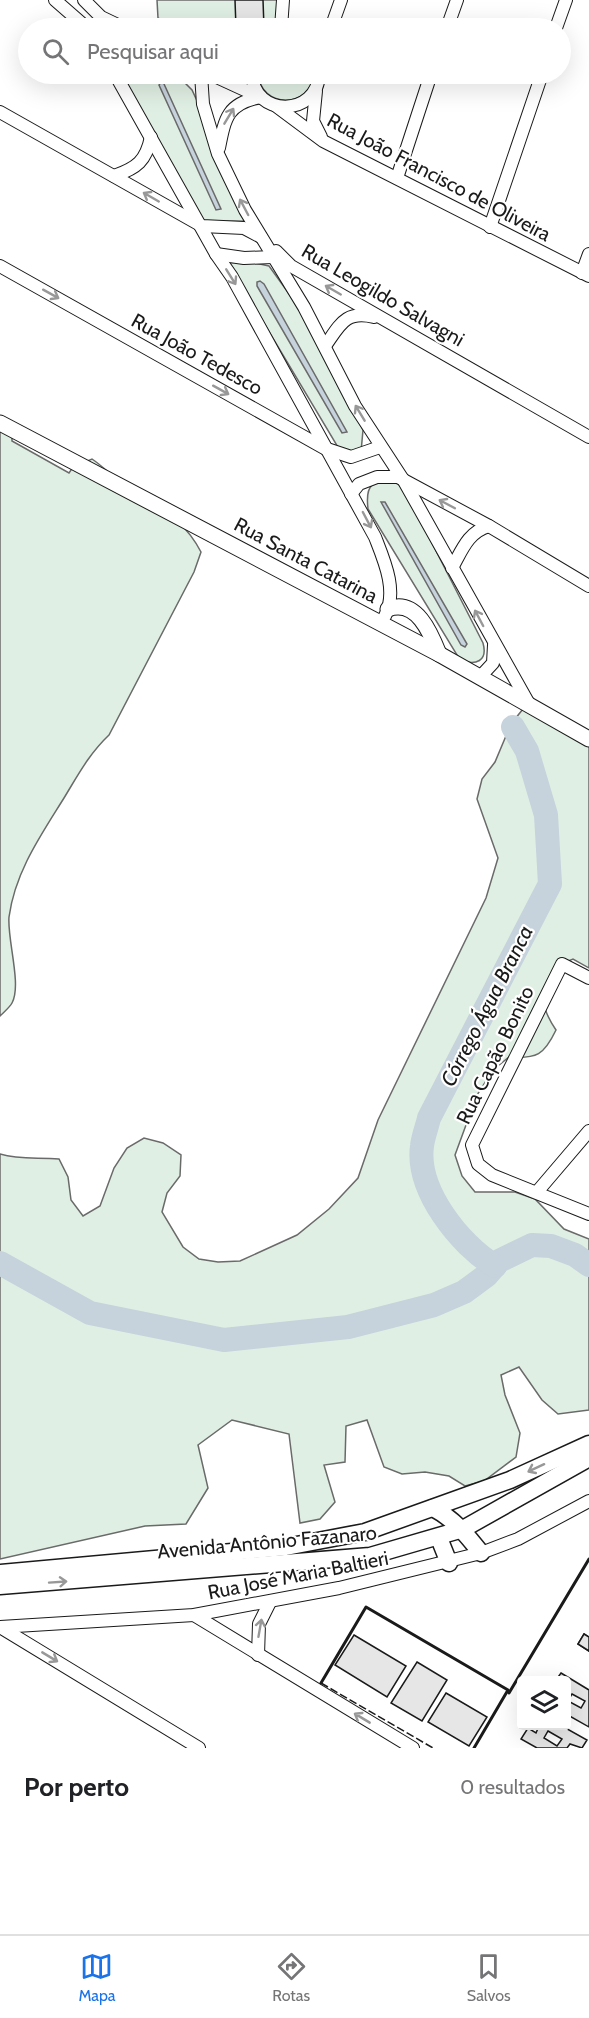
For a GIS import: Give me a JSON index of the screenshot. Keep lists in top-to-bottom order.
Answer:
{
  "streets": {
    "main road": ["Avenida Antônio Fazanaro"],
    "street": [
      "Rua João Francisco de Oliveira",
      "Rua Leogildo Salvagni",
      "Rua João Tedesco",
      "Rua Santa Catarina",
      "Rua Capão Bonito",
      "Rua José Maria Baltieri"
    ]
  },
  "one_way": ["Rua Leogildo Salvagni", "Rua João Tedesco"],
  "water": ["Córrego Água Branca"],
  "page": {
    "search": "Pesquisar aqui",
    "heading": ["Por perto", "0 resultados"],
    "nav": ["Mapa", "Rotas", "Salvos"]
  }
}
